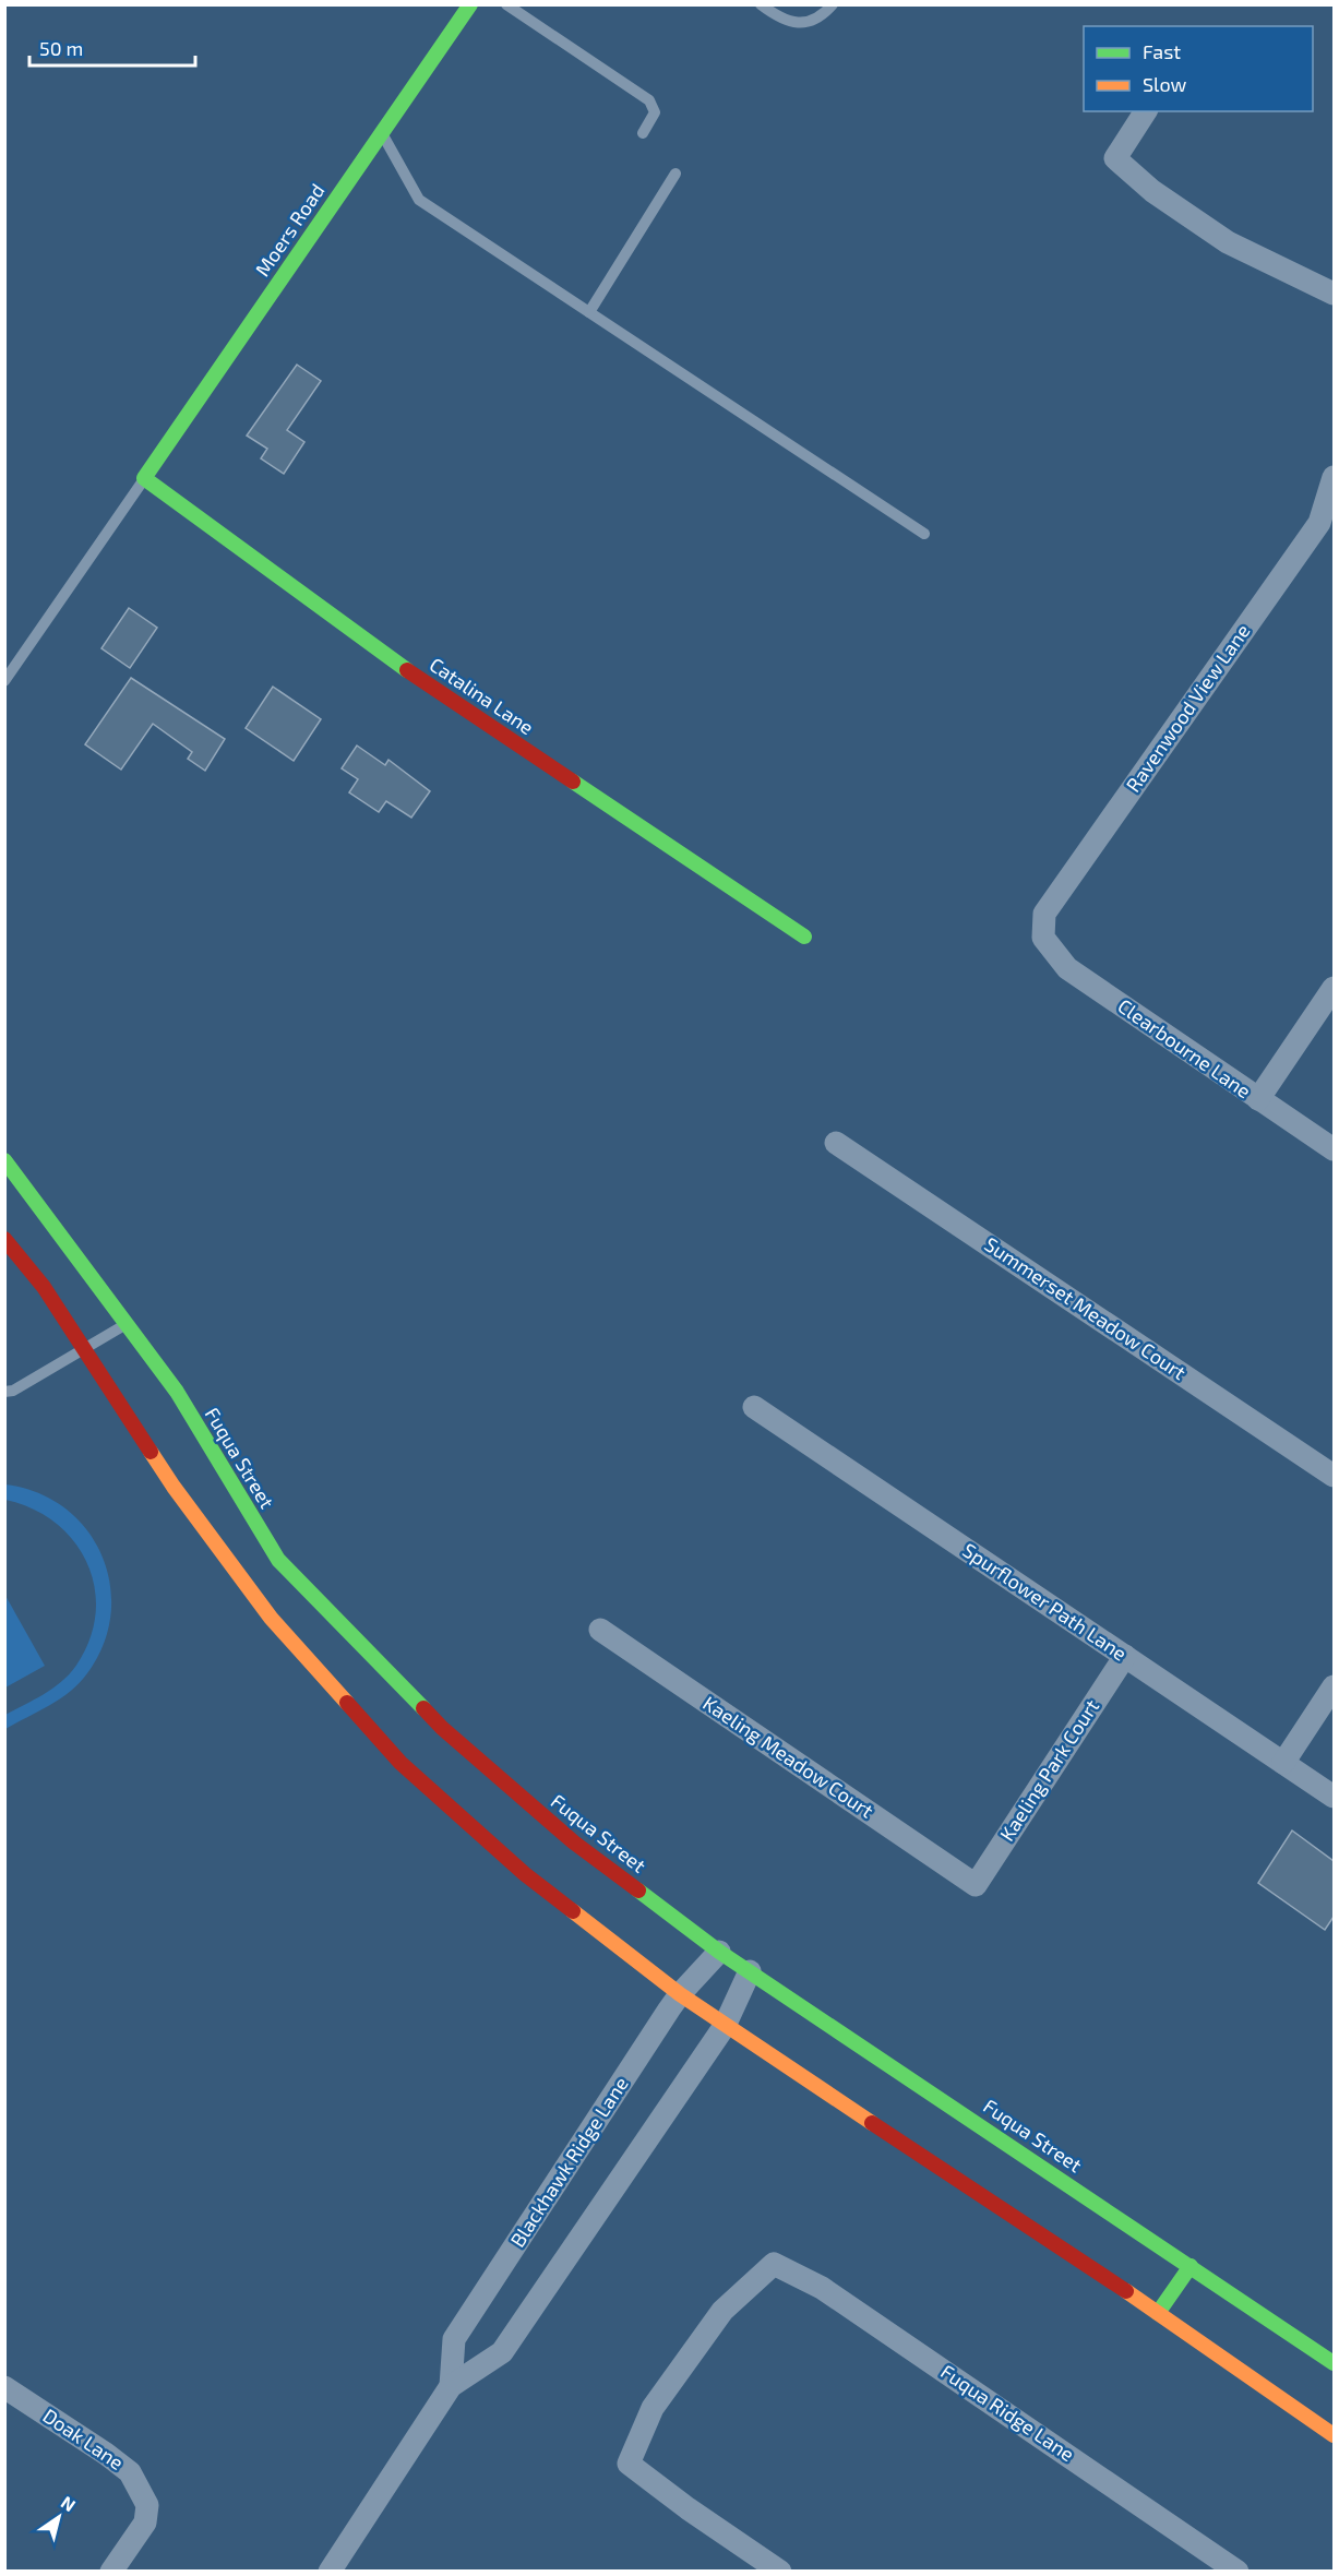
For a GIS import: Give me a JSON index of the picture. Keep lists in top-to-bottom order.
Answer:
{
  "streets": {
    "main road": ["Moers Road", "Catalina Lane", "Fuqua Street"],
    "street": [
      "Ravenwood View Lane",
      "Clearbourne Lane",
      "Summerset Meadow Court",
      "Spurflower Path Lane",
      "Kaeling Meadow Court",
      "Kaeling Park Court",
      "Blackhawk Ridge Lane",
      "Fuqua Ridge Lane",
      "Doak Lane"
    ]
  },
  "crossings": [
    ["Moers Road", "Catalina Lane"],
    ["Ravenwood View Lane", "Clearbourne Lane"],
    ["Fuqua Street", "Blackhawk Ridge Lane"],
    ["Spurflower Path Lane", "Kaeling Park Court"],
    ["Kaeling Meadow Court", "Kaeling Park Court"]
  ],
  "legend": ["Fast", "Slow"],
  "scale_bar": "50 m",
  "north": "top right"
}
